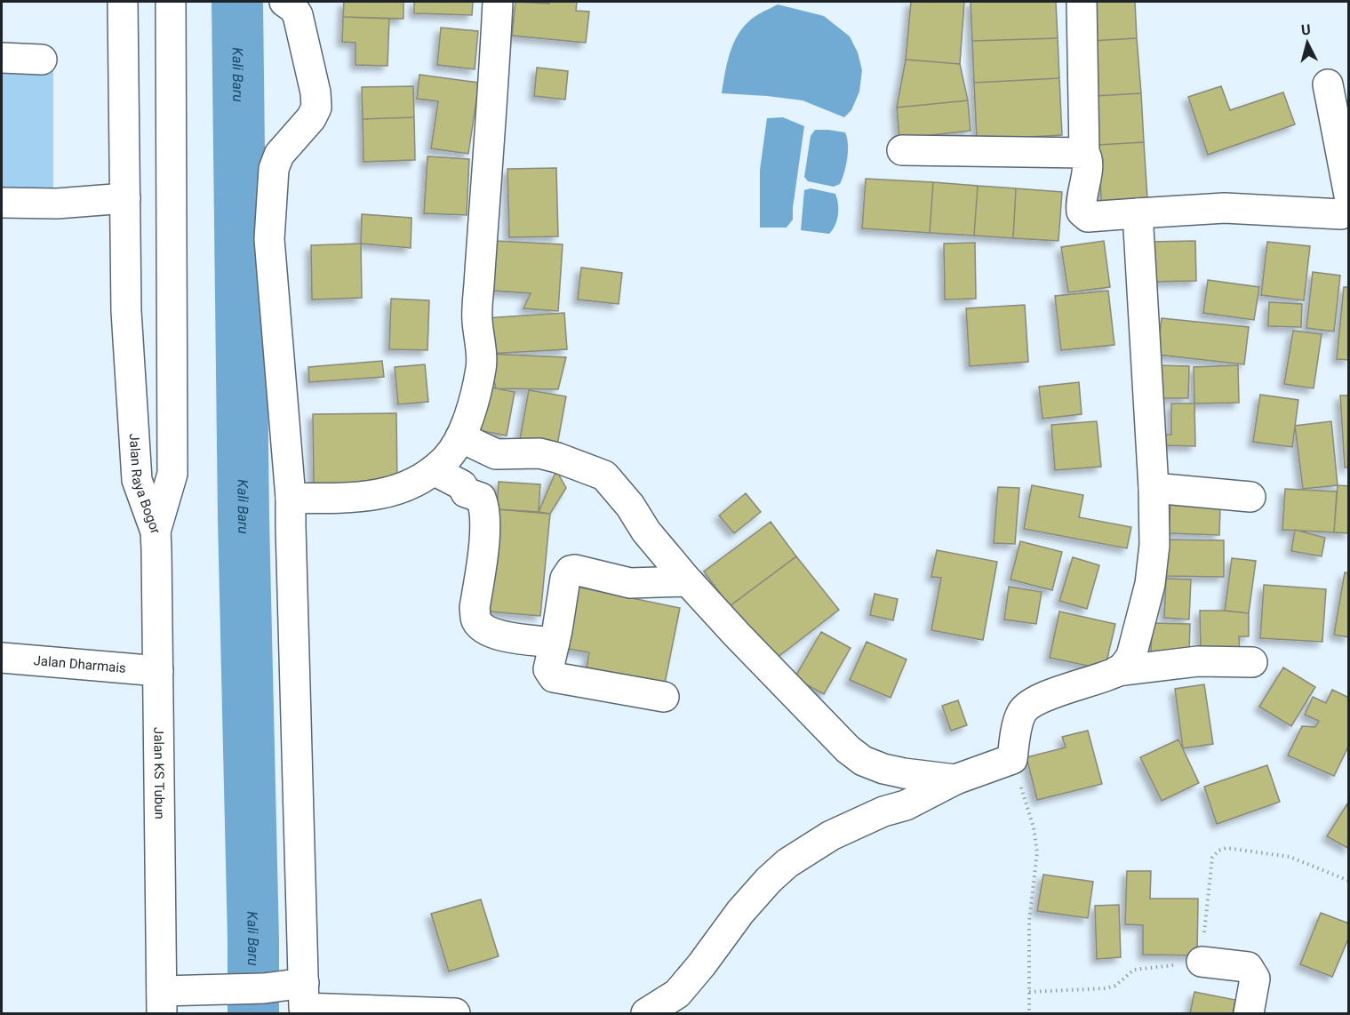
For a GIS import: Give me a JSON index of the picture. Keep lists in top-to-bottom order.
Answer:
{
  "streets": {
    "main road": ["Jalan Raya Bogor", "Jalan Dharmais", "Jalan KS Tubun"]
  },
  "crossings": [
    ["Jalan Raya Bogor", "Jalan KS Tubun"],
    ["Jalan Dharmais", "Jalan KS Tubun"]
  ],
  "water": ["Kali Baru"],
  "north": "top"
}
